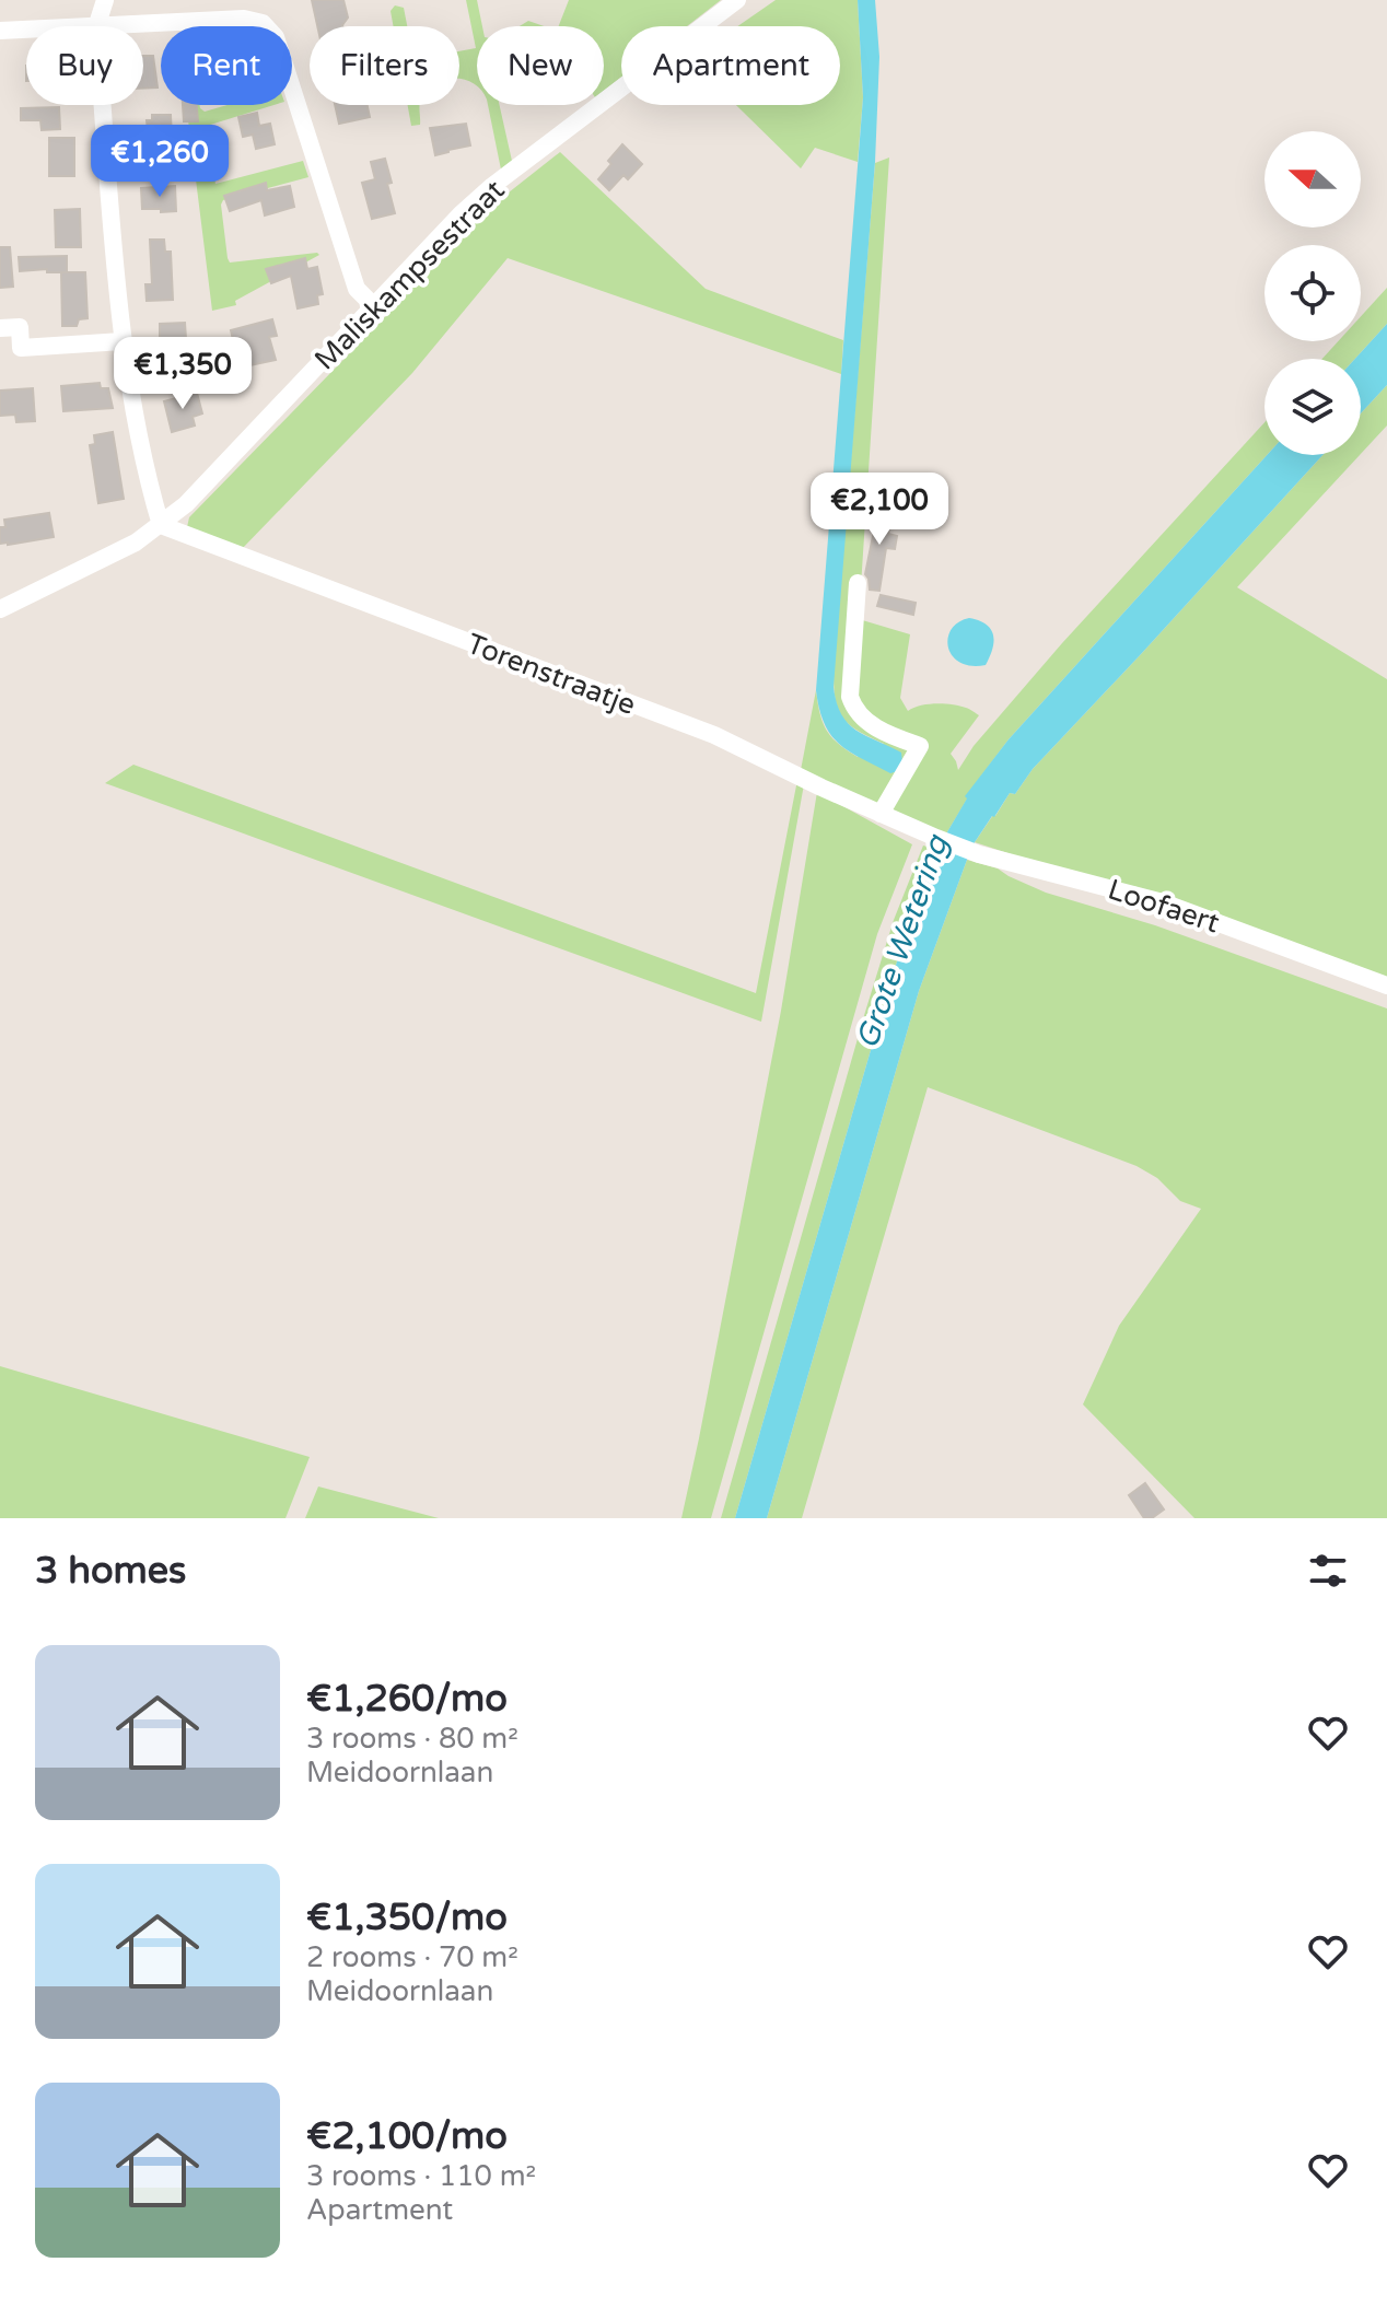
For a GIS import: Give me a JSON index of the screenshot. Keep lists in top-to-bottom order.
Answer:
{
  "streets": {
    "street": ["Maliskampsestraat", "Torenstraatje", "Loofaert"]
  },
  "crossings": [
    ["Maliskampsestraat", "Torenstraatje"],
    ["Torenstraatje", "Loofaert"]
  ],
  "water": ["Grote Wetering"],
  "north": "left",
  "page": {
    "chip": [
      "Buy",
      "Rent",
      "Filters",
      "New",
      "Apartment"
    ],
    "price": ["€1,260", "€1,350", "€2,100"],
    "heading": "3 homes",
    "list": [
      {
        "name": "€1,260/mo",
        "note": "3 rooms · 80 m² · Meidoornlaan"
      },
      {
        "name": "€1,350/mo",
        "note": "2 rooms · 70 m² · Meidoornlaan"
      },
      {
        "name": "€2,100/mo",
        "note": "3 rooms · 110 m² · Apartment"
      }
    ]
  }
}
